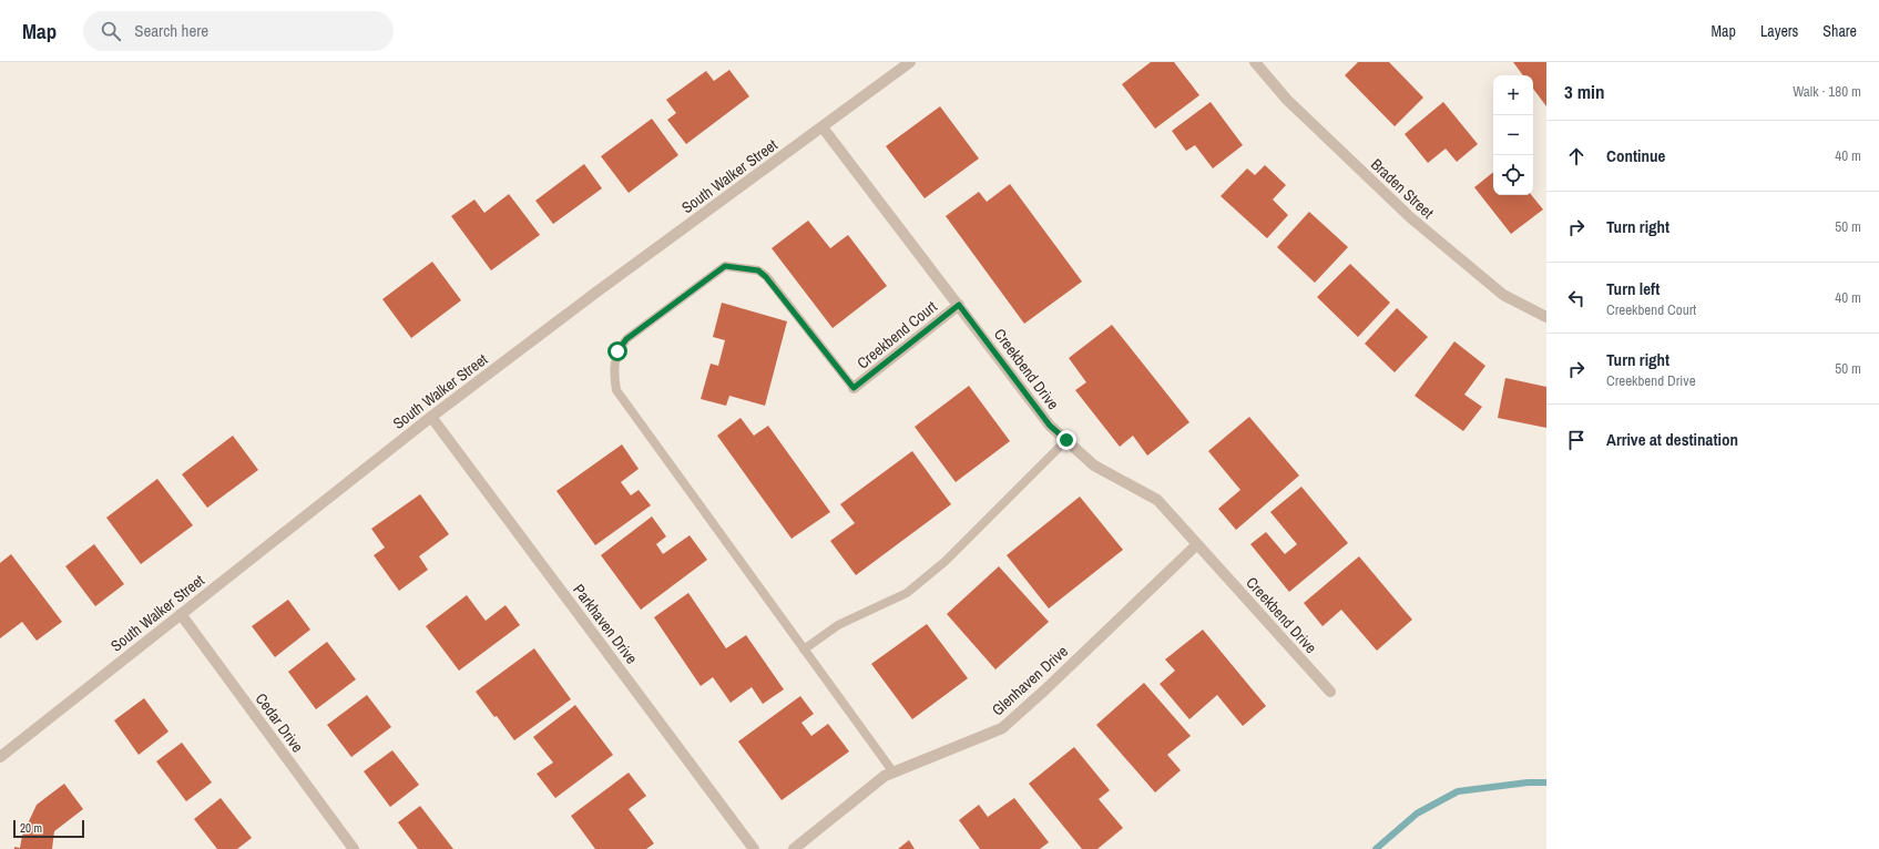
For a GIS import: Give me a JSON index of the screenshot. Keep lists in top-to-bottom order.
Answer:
{
  "streets": {
    "street": [
      "South Walker Street",
      "Braden Street",
      "Creekbend Court",
      "Creekbend Drive",
      "Parkhaven Drive",
      "Glenhaven Drive",
      "Cedar Drive"
    ]
  },
  "crossings": [
    ["South Walker Street", "Creekbend Drive"],
    ["South Walker Street", "Parkhaven Drive"],
    ["South Walker Street", "Cedar Drive"],
    ["Creekbend Court", "Creekbend Drive"],
    ["Creekbend Drive", "Glenhaven Drive"]
  ],
  "scale_bar": "20 m",
  "page": {
    "header": "Map",
    "search": "Search here",
    "nav": ["Map", "Layers", "Share"],
    "heading": ["3 min", "Walk · 180 m"],
    "map_buttons": ["+", "−"],
    "list": [
      ["Continue", "40 m"],
      ["Turn right", "50 m"],
      ["Turn left", "Creekbend Court", "40 m"],
      ["Turn right", "Creekbend Drive", "50 m"],
      "Arrive at destination"
    ],
    "scale": "20 m"
  }
}
